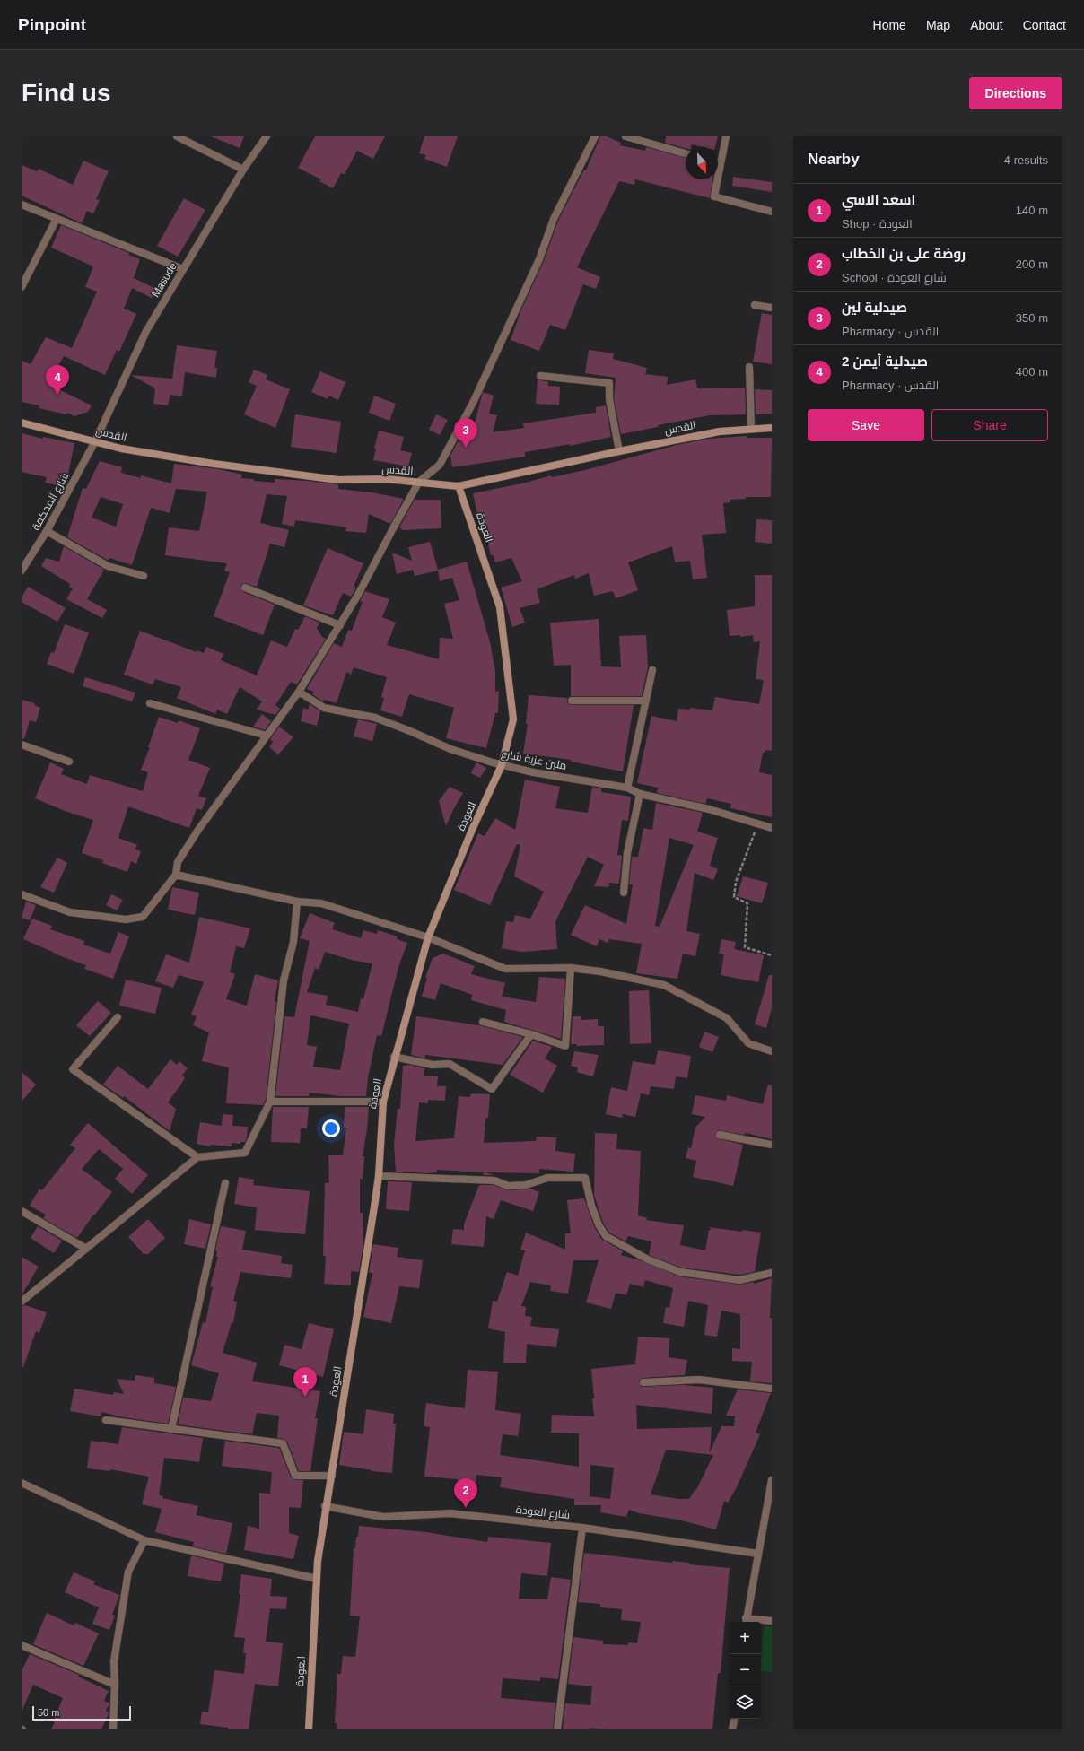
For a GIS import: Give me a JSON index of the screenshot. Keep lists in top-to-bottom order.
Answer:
{
  "streets": {
    "main road": ["القدس", "العودة"],
    "street": [
      "Masude",
      "شارع المحكمة",
      "ملين عزبة شارع",
      "شارع العودة"
    ]
  },
  "crossings": [
    ["Masude", "القدس"],
    ["Masude", "شارع المحكمة"],
    ["القدس", "شارع المحكمة"],
    ["القدس", "العودة"],
    ["العودة", "ملين عزبة شارع"],
    ["العودة", "شارع العودة"]
  ],
  "scale_bar": "50 m",
  "north": "bottom right",
  "page": {
    "header": "Pinpoint",
    "nav": [
      "Home",
      "Map",
      "About",
      "Contact"
    ],
    "buttons": [
      "Directions",
      ["Save", "Share"]
    ],
    "title": "Find us",
    "heading": ["Nearby", "4 results"],
    "list": [
      {
        "mark": "1",
        "name": "اسعد الاسي",
        "note": "Shop · العودة",
        "value": "140 m"
      },
      {
        "mark": "2",
        "name": "روضة على بن الخطاب",
        "note": "School · شارع العودة",
        "value": "200 m"
      },
      {
        "mark": "3",
        "name": "صيدلية لين",
        "note": "Pharmacy · القدس",
        "value": "350 m"
      },
      {
        "mark": "4",
        "name": "صيدلية أيمن 2",
        "note": "Pharmacy · القدس",
        "value": "400 m"
      }
    ],
    "pins": [
      "4",
      "3",
      "1",
      "2"
    ],
    "map_buttons": ["+", "−"],
    "scale": "50 m"
  }
}
